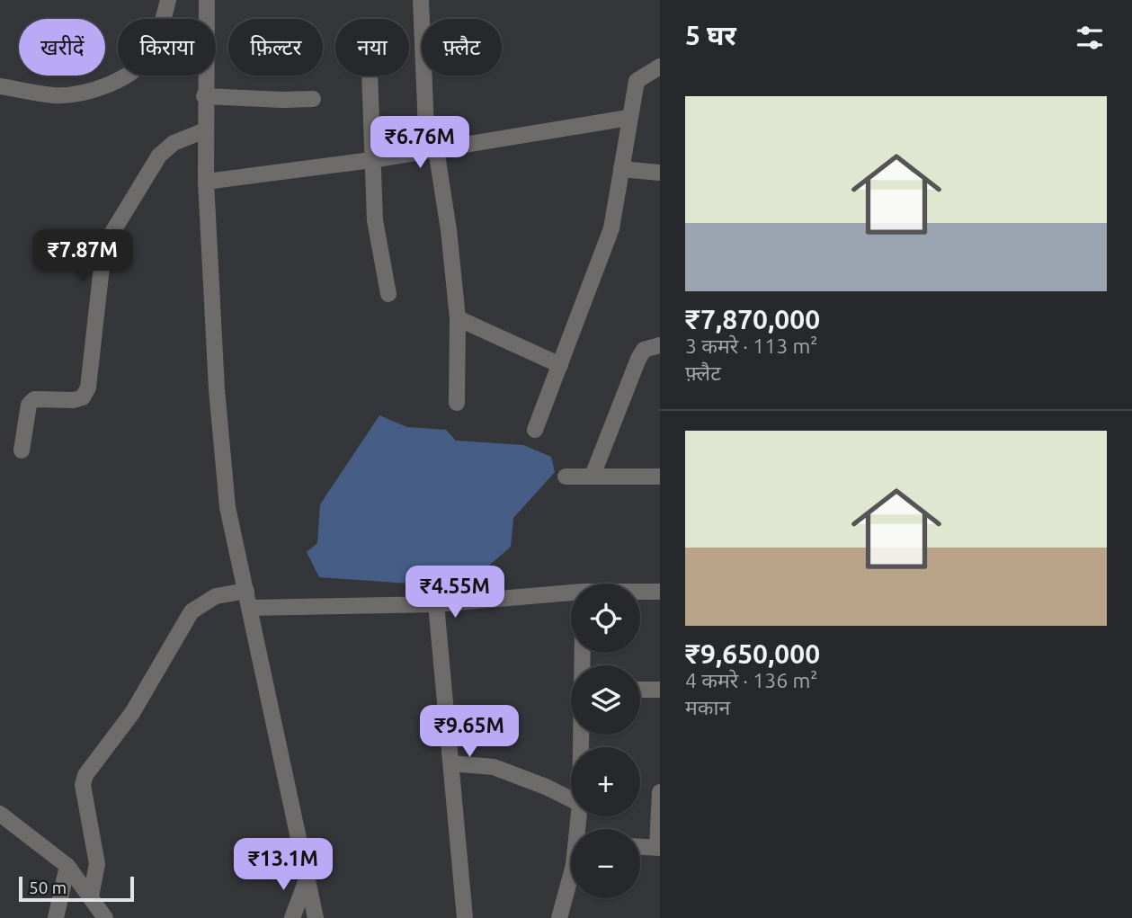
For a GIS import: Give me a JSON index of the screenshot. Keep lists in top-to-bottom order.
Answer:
{
  "scale_bar": "50 m",
  "page": {
    "heading": "5 घर",
    "chip": [
      "खरीदें",
      "किराया",
      "फ़िल्टर",
      "नया",
      "फ़्लैट"
    ],
    "list": [
      {
        "name": "₹7,870,000",
        "note": "3 कमरे · 113 m² · फ़्लैट"
      },
      {
        "name": "₹9,650,000",
        "note": "4 कमरे · 136 m² · मकान"
      }
    ],
    "price": [
      "₹6.76M",
      "₹7.87M",
      "₹4.55M",
      "₹9.65M",
      "₹13.1M"
    ],
    "map_buttons": ["+", "−"],
    "scale": "50 m"
  }
}
